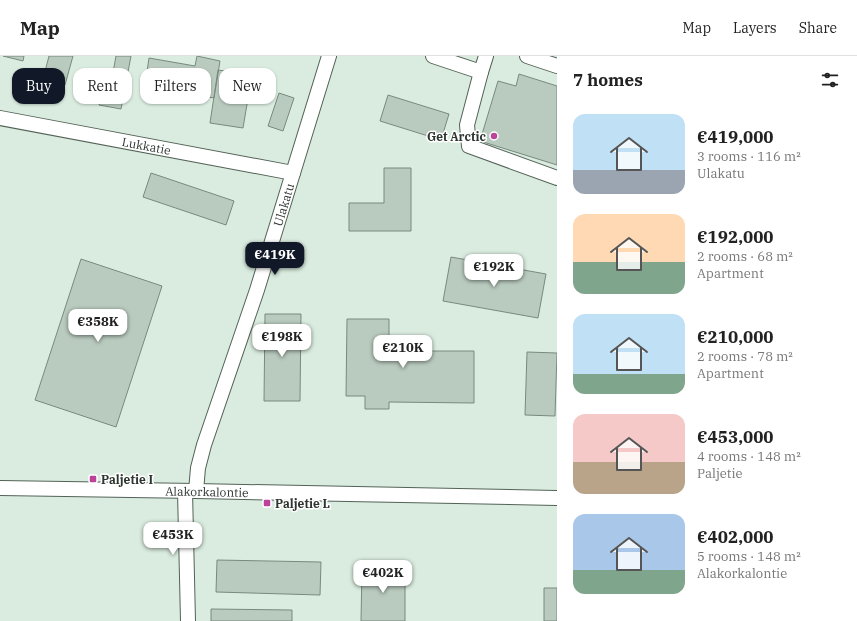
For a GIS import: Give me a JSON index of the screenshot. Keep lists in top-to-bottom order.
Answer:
{
  "streets": {
    "street": ["Lukkatie", "Ulakatu", "Alakorkalontie"]
  },
  "crossings": [
    ["Lukkatie", "Ulakatu"],
    ["Ulakatu", "Alakorkalontie"]
  ],
  "places": {
    "other": ["Get Arctic"],
    "transit": ["Paljetie I", "Paljetie L"]
  },
  "page": {
    "header": "Map",
    "nav": ["Map", "Layers", "Share"],
    "heading": "7 homes",
    "chip": [
      "Buy",
      "Rent",
      "Filters",
      "New"
    ],
    "list": [
      {
        "name": "€419,000",
        "note": "3 rooms · 116 m² · Ulakatu"
      },
      {
        "name": "€192,000",
        "note": "2 rooms · 68 m² · Apartment"
      },
      {
        "name": "€210,000",
        "note": "2 rooms · 78 m² · Apartment"
      },
      {
        "name": "€453,000",
        "note": "4 rooms · 148 m² · Paljetie"
      },
      {
        "name": "€402,000",
        "note": "5 rooms · 148 m² · Alakorkalontie"
      }
    ],
    "price": [
      "€419K",
      "€192K",
      "€358K",
      "€198K",
      "€210K",
      "€453K",
      "€402K"
    ]
  }
}
